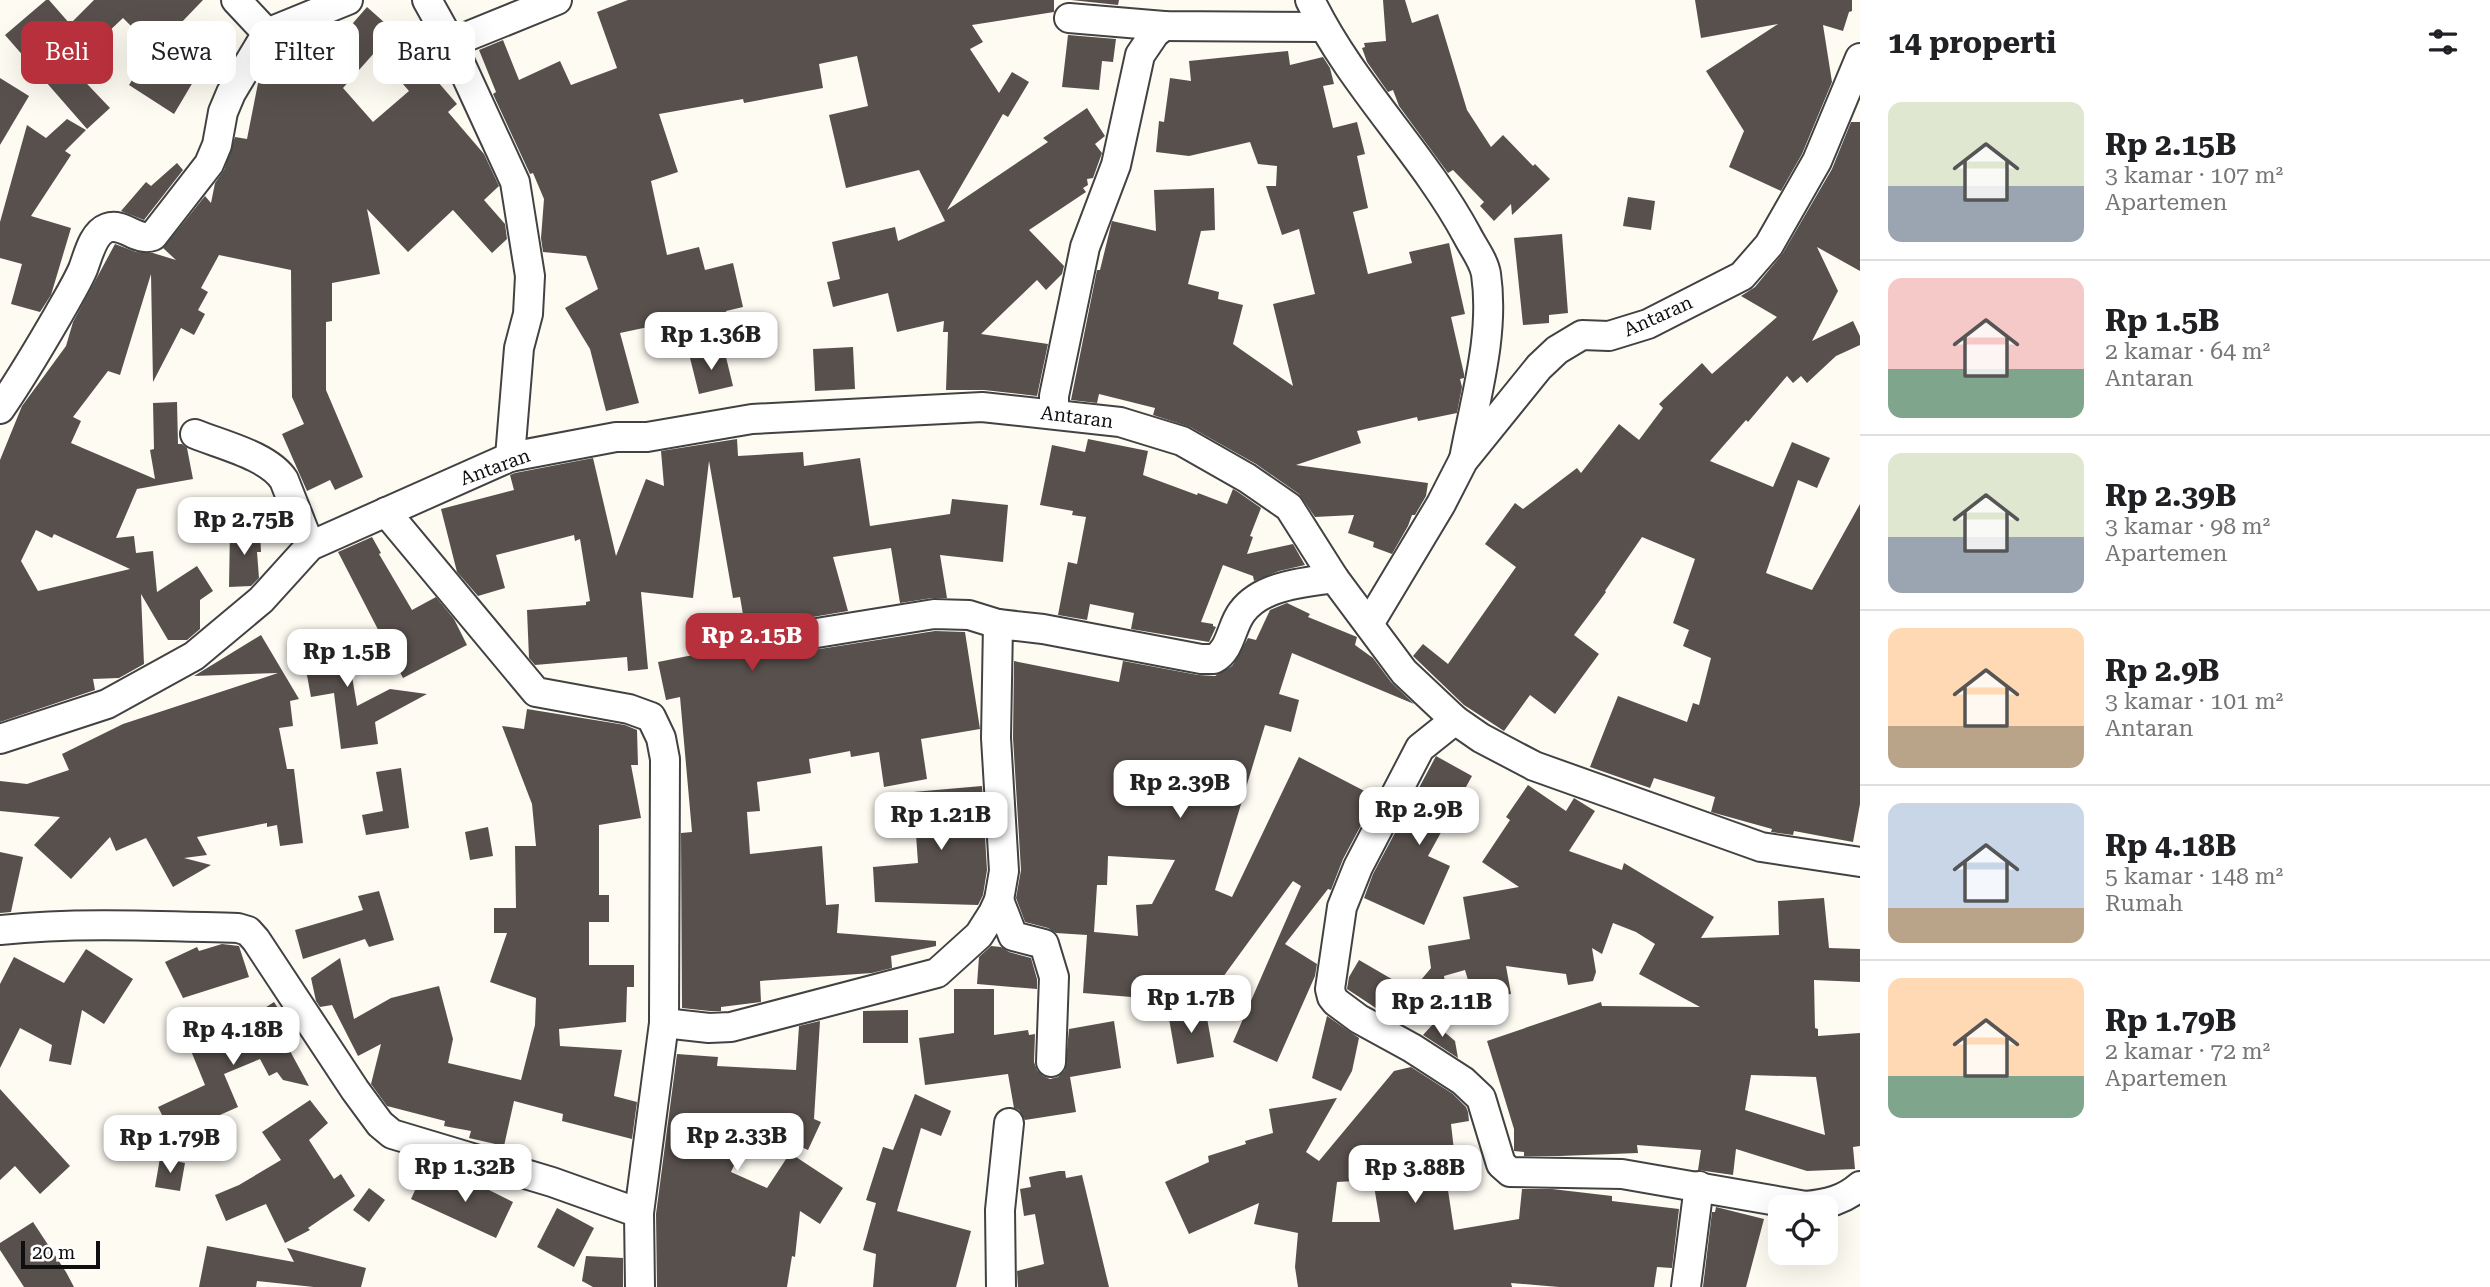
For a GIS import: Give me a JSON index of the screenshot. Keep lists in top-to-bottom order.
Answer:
{
  "streets": {
    "street": ["Antaran"]
  },
  "scale_bar": "20 m",
  "page": {
    "heading": "14 properti",
    "chip": [
      "Beli",
      "Sewa",
      "Filter",
      "Baru"
    ],
    "list": [
      {
        "name": "Rp 2.15B",
        "note": "3 kamar · 107 m² · Apartemen"
      },
      {
        "name": "Rp 1.5B",
        "note": "2 kamar · 64 m² · Antaran"
      },
      {
        "name": "Rp 2.39B",
        "note": "3 kamar · 98 m² · Apartemen"
      },
      {
        "name": "Rp 2.9B",
        "note": "3 kamar · 101 m² · Antaran"
      },
      {
        "name": "Rp 4.18B",
        "note": "5 kamar · 148 m² · Rumah"
      },
      {
        "name": "Rp 1.79B",
        "note": "2 kamar · 72 m² · Apartemen"
      }
    ],
    "price": [
      "Rp 1.36B",
      "Rp 2.75B",
      "Rp 2.15B",
      "Rp 1.5B",
      "Rp 2.39B",
      "Rp 2.9B",
      "Rp 1.21B",
      "Rp 1.7B",
      "Rp 2.11B",
      "Rp 4.18B",
      "Rp 2.33B",
      "Rp 1.79B",
      "Rp 1.32B",
      "Rp 3.88B"
    ],
    "scale": "20 m"
  }
}
